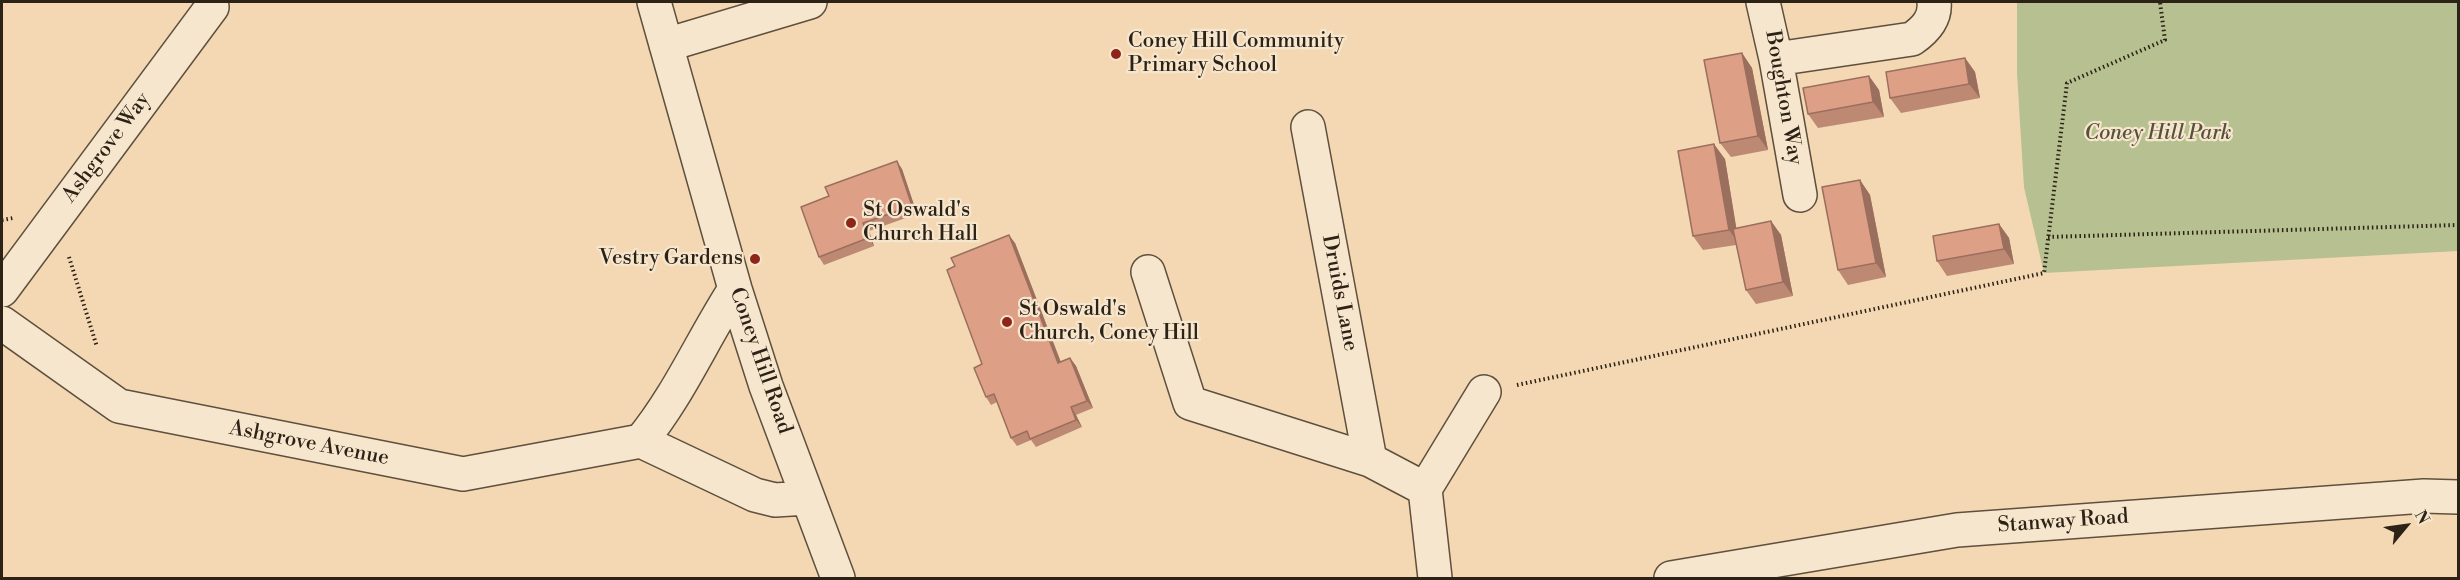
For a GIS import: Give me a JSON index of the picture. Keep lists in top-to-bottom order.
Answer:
{
  "streets": {
    "street": [
      "Boughton Way",
      "Ashgrove Way",
      "Druids Lane",
      "Coney Hill Road",
      "Ashgrove Avenue",
      "Stanway Road"
    ]
  },
  "parks": ["Coney Hill Park"],
  "places": [
    "Coney Hill Community Primary School",
    "St Oswald's Church Hall",
    "Vestry Gardens",
    "St Oswald's Church, Coney Hill"
  ],
  "north": "top right"
}
